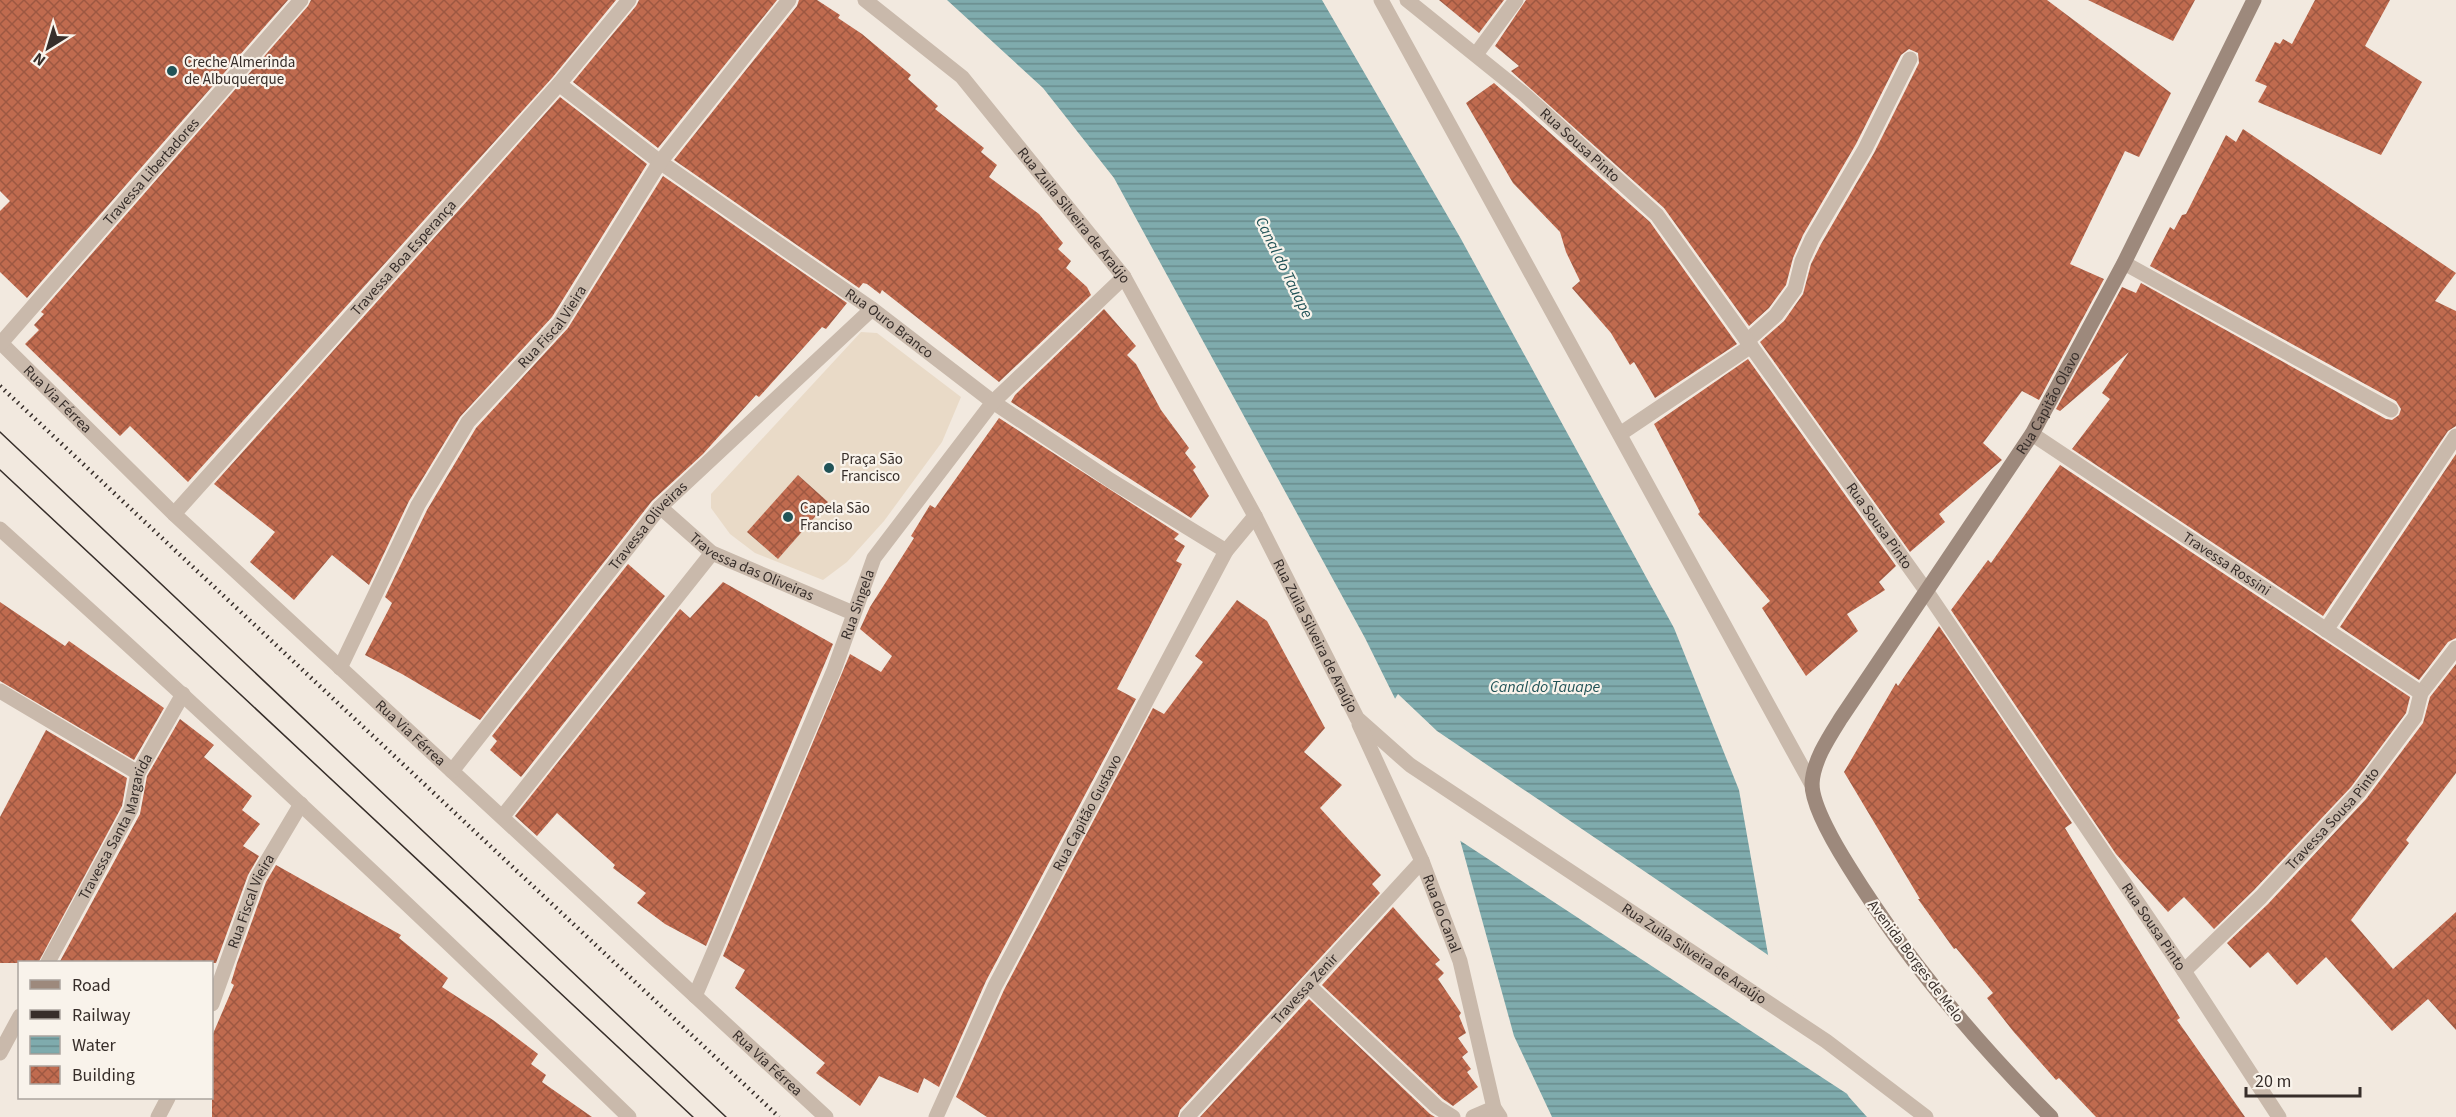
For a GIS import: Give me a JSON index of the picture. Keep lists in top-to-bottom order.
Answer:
{
  "streets": {
    "street": [
      "Rua Sousa Pinto",
      "Travessa Libertadores",
      "Rua Zuila Silveira de Araújo",
      "Travessa Boa Esperança",
      "Rua Ouro Branco",
      "Rua Fiscal Vieira",
      "Rua Via Férrea",
      "Rua Capitão Olavo",
      "Travessa Oliveiras",
      "Travessa Rossini",
      "Travessa das Oliveiras",
      "Rua Singela",
      "Rua Capitão Gustavo",
      "Travessa Sousa Pinto",
      "Travessa Santa Margarida",
      "Rua do Canal",
      "Avenida Borges de Melo",
      "Travessa Zenir"
    ]
  },
  "crossings": [
    ["Rua Sousa Pinto", "Rua Capitão Olavo"],
    ["Rua Sousa Pinto", "Travessa Sousa Pinto"],
    ["Travessa Libertadores", "Rua Via Férrea"],
    ["Rua Zuila Silveira de Araújo", "Rua Singela"],
    ["Rua Zuila Silveira de Araújo", "Rua Capitão Gustavo"],
    ["Rua Zuila Silveira de Araújo", "Rua do Canal"],
    ["Travessa Boa Esperança", "Rua Ouro Branco"],
    ["Travessa Boa Esperança", "Rua Via Férrea"],
    ["Rua Ouro Branco", "Rua Fiscal Vieira"],
    ["Rua Ouro Branco", "Travessa Oliveiras"],
    ["Rua Ouro Branco", "Rua Singela"],
    ["Rua Ouro Branco", "Rua Capitão Gustavo"],
    ["Rua Fiscal Vieira", "Rua Via Férrea"],
    ["Rua Via Férrea", "Travessa Oliveiras"],
    ["Rua Via Férrea", "Rua Singela"],
    ["Rua Capitão Olavo", "Travessa Rossini"],
    ["Rua Capitão Olavo", "Avenida Borges de Melo"],
    ["Travessa Oliveiras", "Travessa das Oliveiras"],
    ["Travessa Rossini", "Travessa Sousa Pinto"],
    ["Travessa das Oliveiras", "Rua Singela"],
    ["Rua do Canal", "Travessa Zenir"]
  ],
  "water": ["Canal do Tauape"],
  "places": ["Creche Almerinda de Albuquerque", "Praça São Francisco", "Capela São Franciso"],
  "legend": [
    "Road",
    "Railway",
    "Water",
    "Building"
  ],
  "scale_bar": "20 m",
  "north": "bottom left"
}
